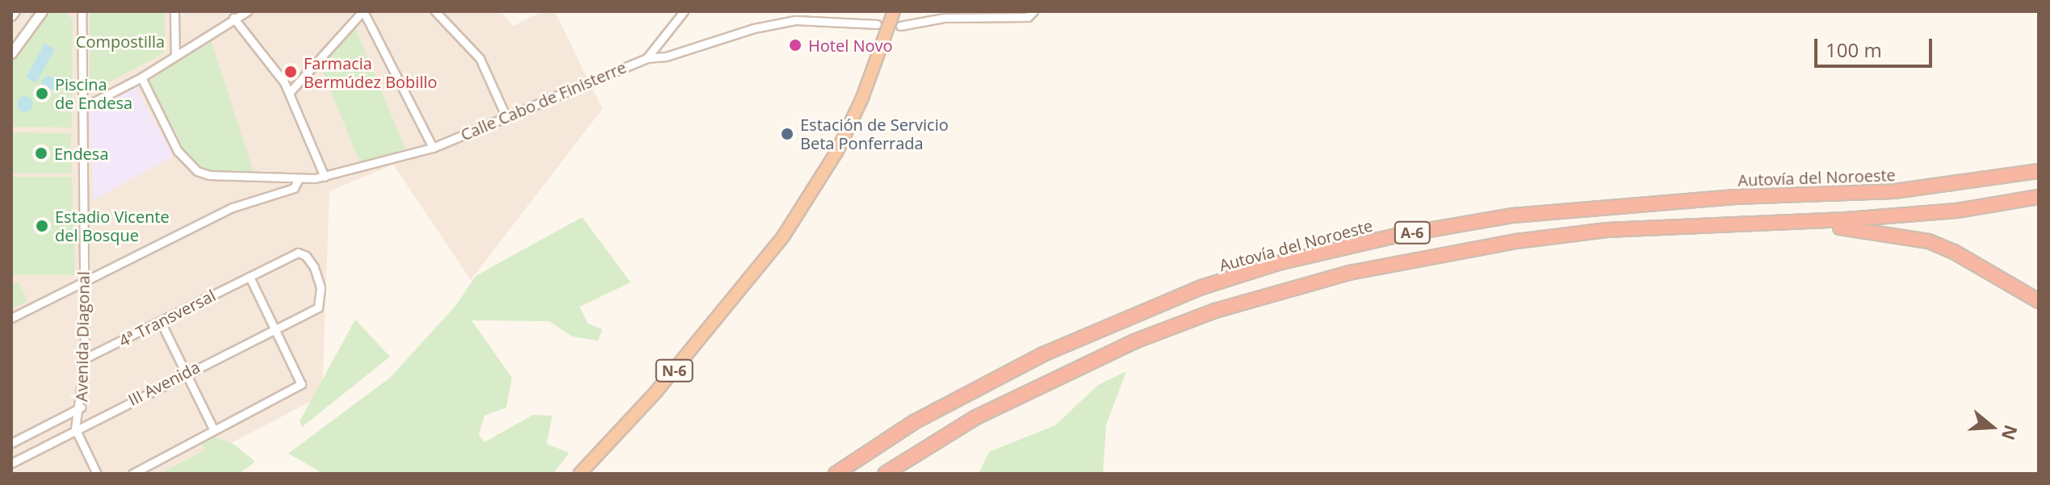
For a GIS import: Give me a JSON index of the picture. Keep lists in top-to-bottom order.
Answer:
{
  "streets": {
    "highway": ["Autovía del Noroeste", "A-6", "N-6"],
    "street": [
      "Calle Cabo de Finisterre",
      "4ª Transversal",
      "Avenida Diagonal",
      "III Avenida"
    ]
  },
  "crossings": [
    ["4ª Transversal", "Avenida Diagonal"],
    ["4ª Transversal", "III Avenida"],
    ["Avenida Diagonal", "III Avenida"]
  ],
  "parks": ["Compostilla"],
  "places": [
    "Hotel Novo",
    "Farmacia Bermúdez Bobillo",
    "Piscina de Endesa",
    "Estación de Servicio Beta Ponferrada",
    "Endesa",
    "Estadio Vicente del Bosque"
  ],
  "scale_bar": "100 m",
  "north": "right"
}
